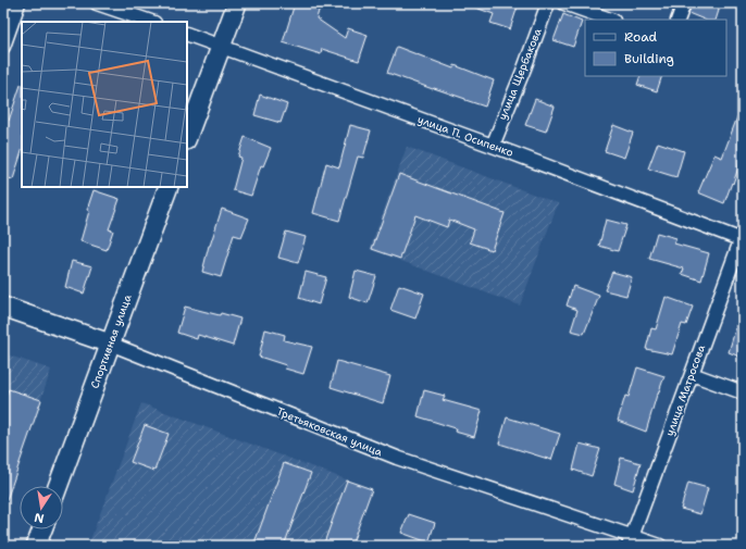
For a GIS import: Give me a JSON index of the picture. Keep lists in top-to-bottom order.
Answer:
{
  "streets": {
    "street": [
      "улица Щербакова",
      "улица П. Осипенко",
      "Спортивная улица",
      "улица Матросова",
      "Третьяковская улица"
    ]
  },
  "crossings": [
    ["улица Щербакова", "улица П. Осипенко"],
    ["улица П. Осипенко", "улица Матросова"],
    ["Спортивная улица", "Третьяковская улица"],
    ["улица Матросова", "Третьяковская улица"]
  ],
  "legend": ["Road", "Building"],
  "north": "bottom"
}
